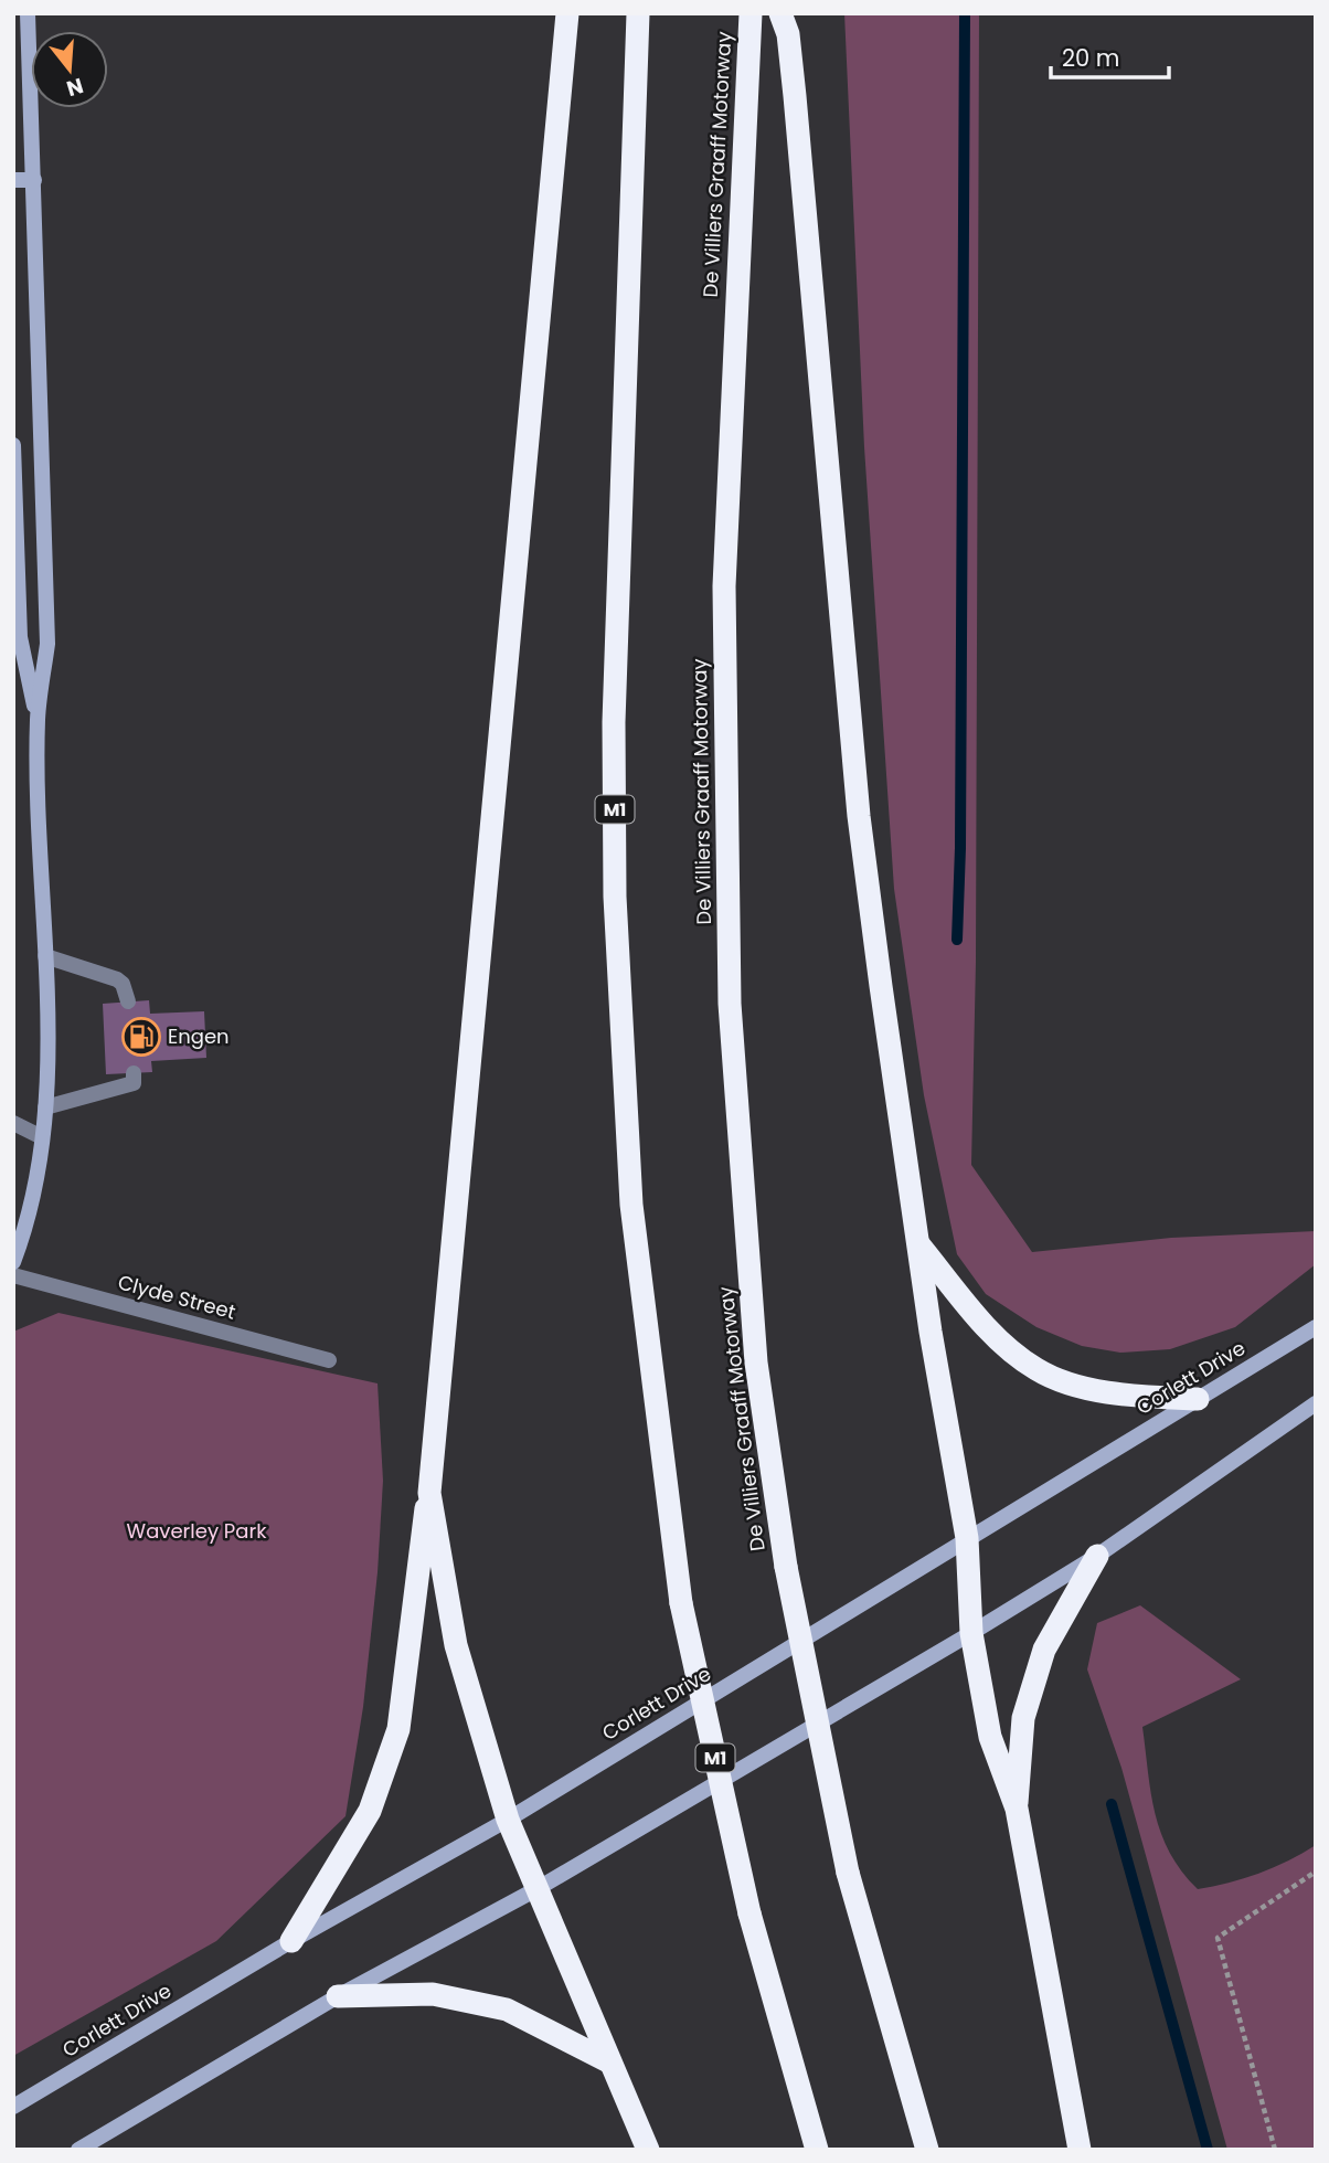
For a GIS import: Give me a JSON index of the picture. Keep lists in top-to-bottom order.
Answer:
{
  "streets": {
    "highway": ["De Villiers Graaff Motorway", "M1"],
    "main road": ["Corlett Drive"],
    "street": ["Clyde Street"]
  },
  "parks": ["Waverley Park"],
  "places": {
    "fuel station": ["Engen"]
  },
  "scale_bar": "20 m",
  "north": "bottom"
}
